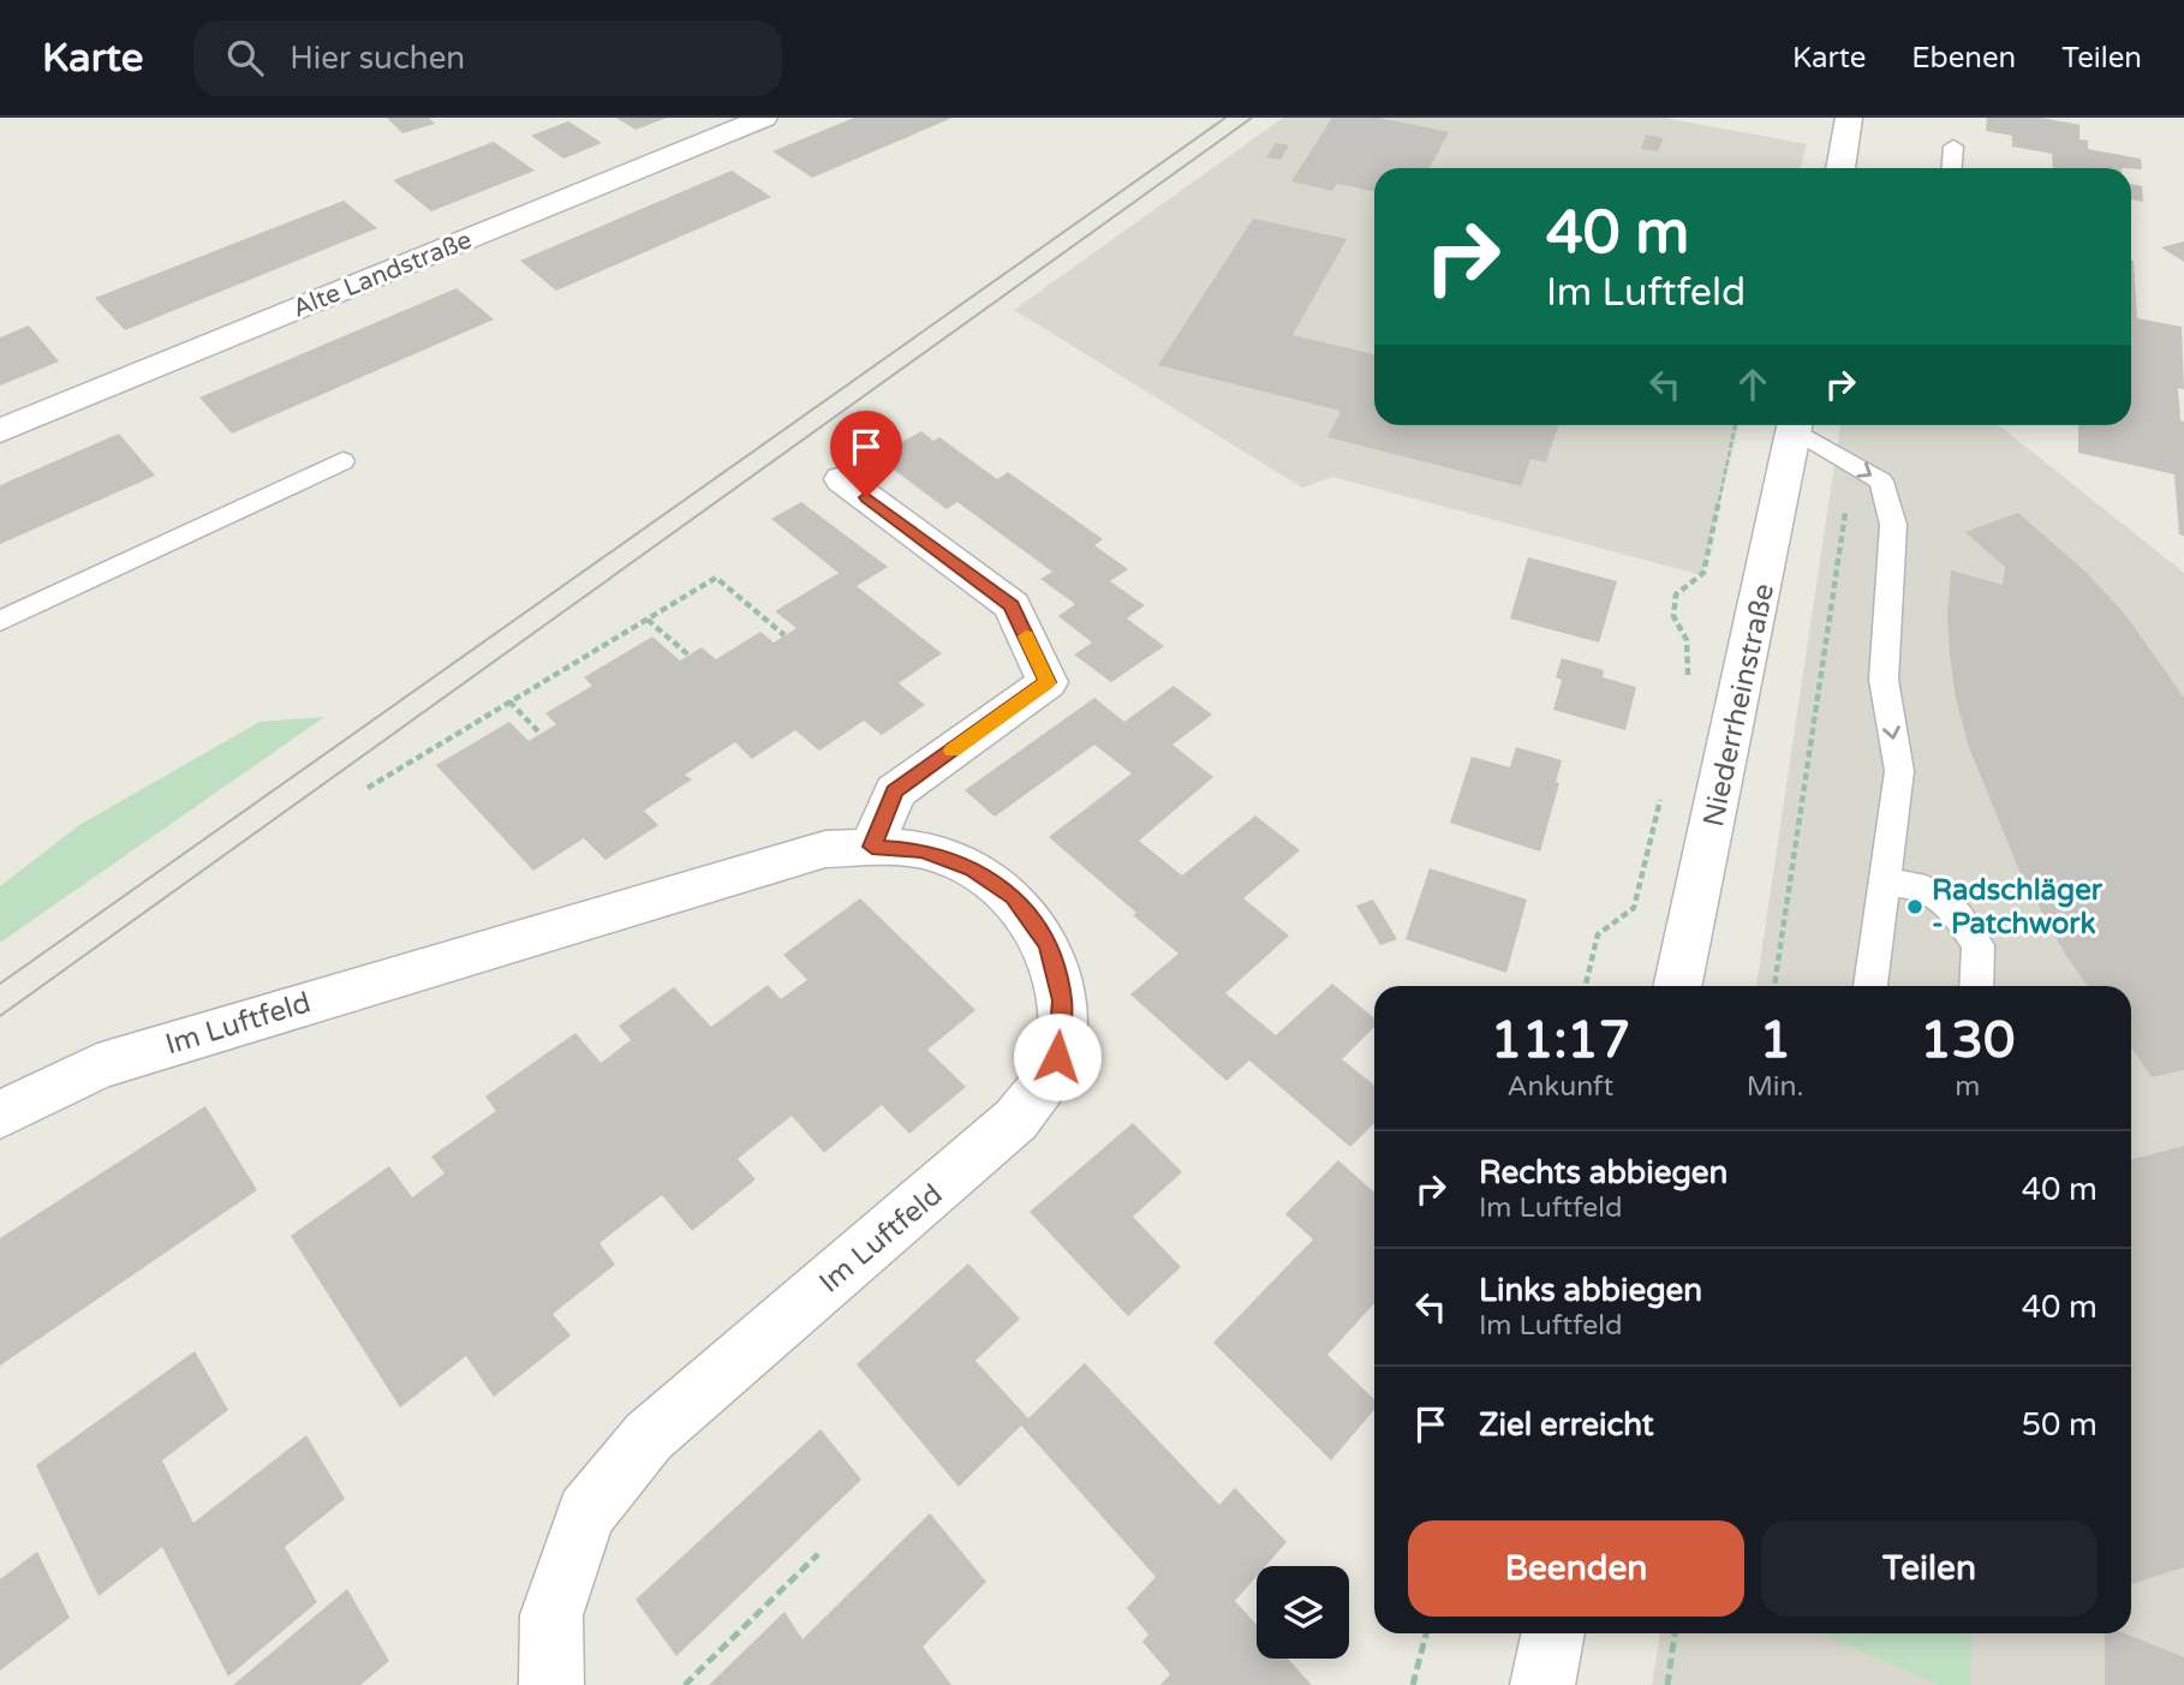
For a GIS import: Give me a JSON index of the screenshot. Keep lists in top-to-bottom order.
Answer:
{
  "streets": {
    "street": ["Alte Landstraße", "Niederrheinstraße", "Im Luftfeld"]
  },
  "places": ["Radschläger - Patchwork"],
  "page": {
    "header": "Karte",
    "search": "Hier suchen",
    "nav": ["Karte", "Ebenen", "Teilen"],
    "turn": ["40 m", "Im Luftfeld"],
    "eta": [
      "11:17",
      "Ankunft",
      "1",
      "Min.",
      "130",
      "m"
    ],
    "list": [
      {
        "name": "Rechts abbiegen",
        "note": "Im Luftfeld",
        "value": "40 m"
      },
      {
        "name": "Links abbiegen",
        "note": "Im Luftfeld",
        "value": "40 m"
      },
      {
        "name": "Ziel erreicht",
        "value": "50 m"
      }
    ],
    "buttons": ["Beenden", "Teilen"]
  }
}
